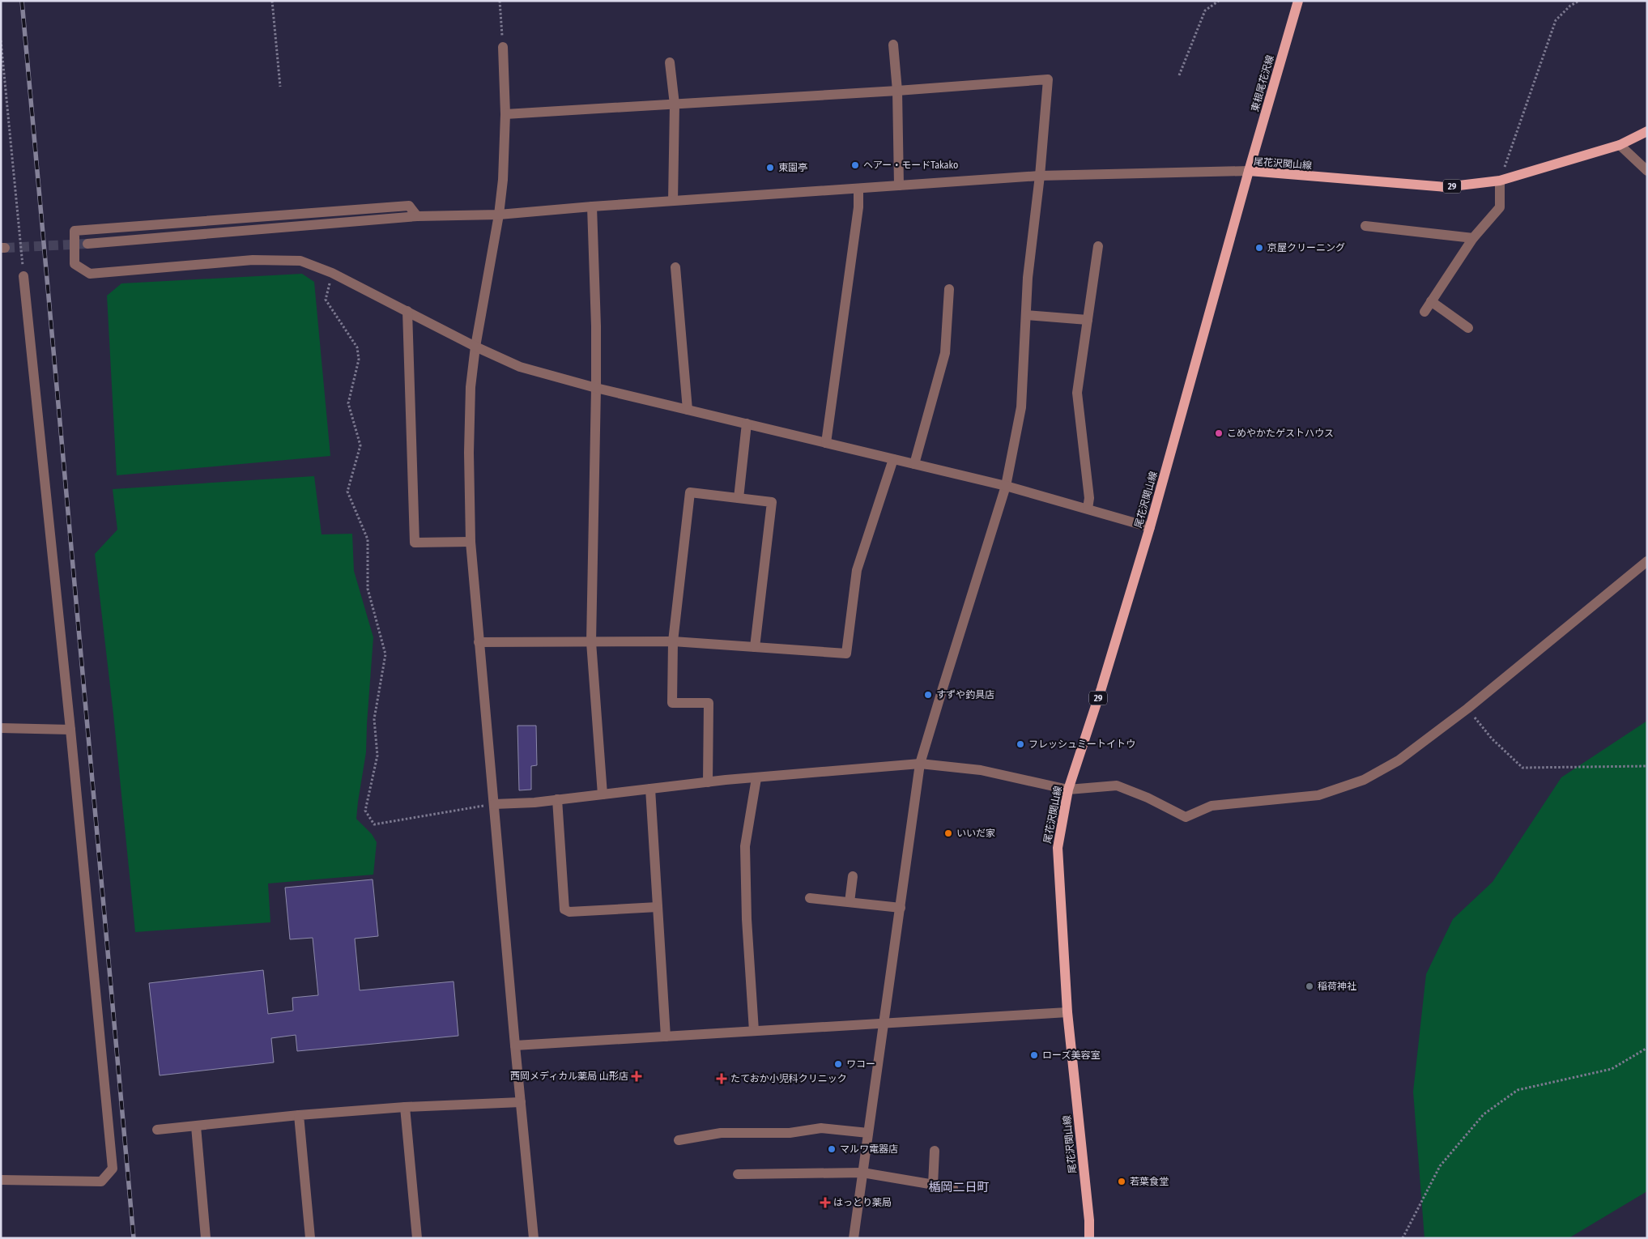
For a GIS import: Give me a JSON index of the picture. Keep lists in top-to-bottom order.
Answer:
{
  "streets": {
    "main road": ["東根尾花沢線", "尾花沢関山線", "29"]
  },
  "crossings": [
    ["東根尾花沢線", "尾花沢関山線"]
  ],
  "districts": ["楯岡二日町"],
  "places": {
    "other": [
      "ヘアー・モードTakako",
      "東園亭",
      "京屋クリーニング",
      "こめやかたゲストハウス",
      "すずや釣具店",
      "フレッシュミートイトウ",
      "いいだ家",
      "稲荷神社",
      "ローズ美容室",
      "ワコー",
      "マルワ電器店",
      "若葉食堂"
    ],
    "health": ["西岡メディカル薬局 山形店", "たておか小児科クリニック", "はっとり薬局"]
  }
}
